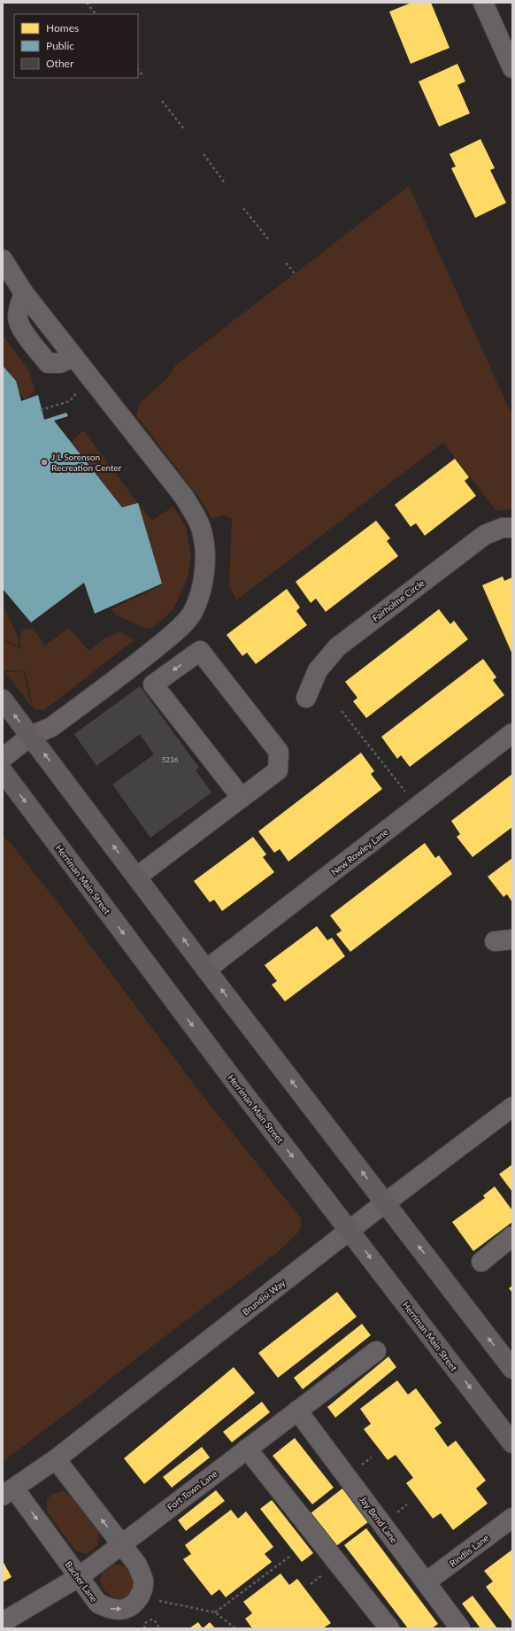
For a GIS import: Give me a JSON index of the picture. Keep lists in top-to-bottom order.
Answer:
{
  "streets": {
    "main road": ["Herriman Main Street"],
    "street": [
      "Fairholme Circle",
      "New Rowley Lane",
      "Brundisi Way",
      "Fort Town Lane",
      "Jay Bend Lane",
      "Rindlis Lane",
      "Bacher Lane"
    ]
  },
  "crossings": [
    ["Herriman Main Street", "Brundisi Way"],
    ["Brundisi Way", "Bacher Lane"],
    ["Fort Town Lane", "Jay Bend Lane"],
    ["Fort Town Lane", "Bacher Lane"],
    ["Jay Bend Lane", "Rindlis Lane"]
  ],
  "places": ["J L Sorenson Recreation Center"],
  "house_numbers": ["5236"],
  "legend": ["Homes", "Public", "Other"]
}
